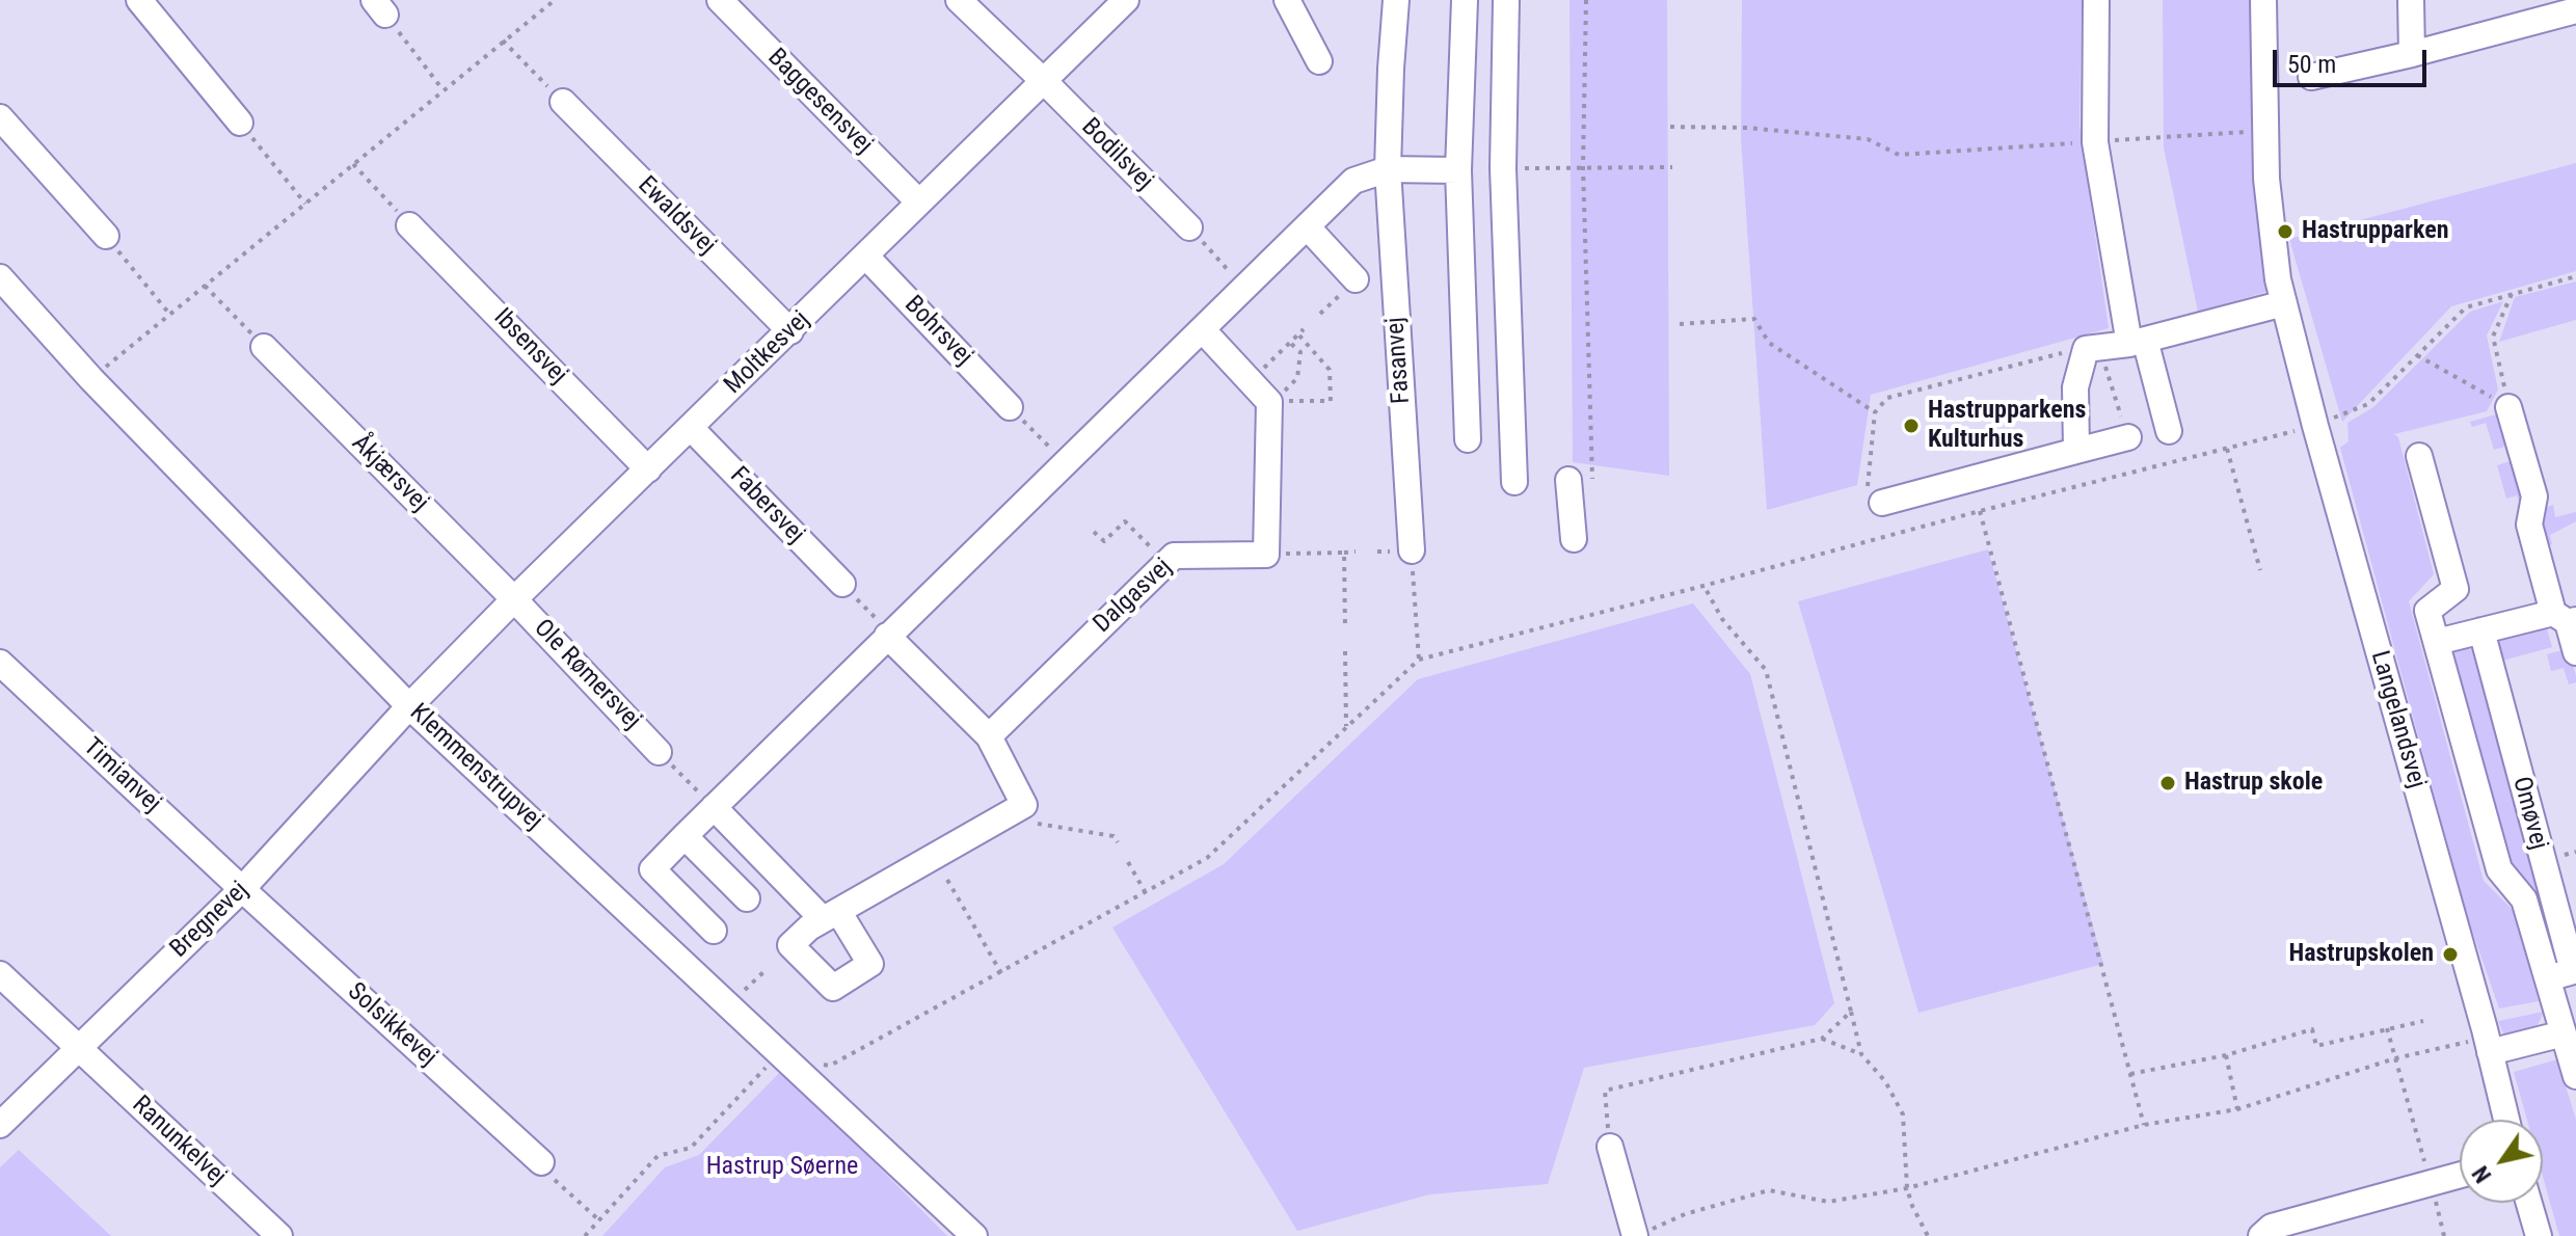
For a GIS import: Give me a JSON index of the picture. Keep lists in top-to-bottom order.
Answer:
{
  "streets": {
    "street": [
      "Baggesensvej",
      "Bodilsvej",
      "Ewaldsvej",
      "Bohrsvej",
      "Ibsensvej",
      "Moltkesvej",
      "Fasanvej",
      "Åkjærsvej",
      "Fabersvej",
      "Dalgasvej",
      "Ole Rømersvej",
      "Langelandsvej",
      "Klemmenstrupvej",
      "Timianvej",
      "Omøvej",
      "Bregnevej",
      "Solsikkevej",
      "Ranunkelvej"
    ]
  },
  "crossings": [
    ["Baggesensvej", "Moltkesvej"],
    ["Bodilsvej", "Moltkesvej"],
    ["Ewaldsvej", "Moltkesvej"],
    ["Bohrsvej", "Moltkesvej"],
    ["Ibsensvej", "Moltkesvej"],
    ["Moltkesvej", "Åkjærsvej"],
    ["Moltkesvej", "Fabersvej"],
    ["Moltkesvej", "Ole Rømersvej"],
    ["Moltkesvej", "Klemmenstrupvej"],
    ["Moltkesvej", "Bregnevej"],
    ["Åkjærsvej", "Ole Rømersvej"],
    ["Klemmenstrupvej", "Bregnevej"],
    ["Timianvej", "Bregnevej"],
    ["Timianvej", "Solsikkevej"],
    ["Bregnevej", "Solsikkevej"],
    ["Bregnevej", "Ranunkelvej"]
  ],
  "parks": ["Hastrup Søerne"],
  "places": [
    "Hastrupparken",
    "Hastrupparkens Kulturhus",
    "Hastrup skole",
    "Hastrupskolen"
  ],
  "scale_bar": "50 m",
  "north": "bottom left"
}
